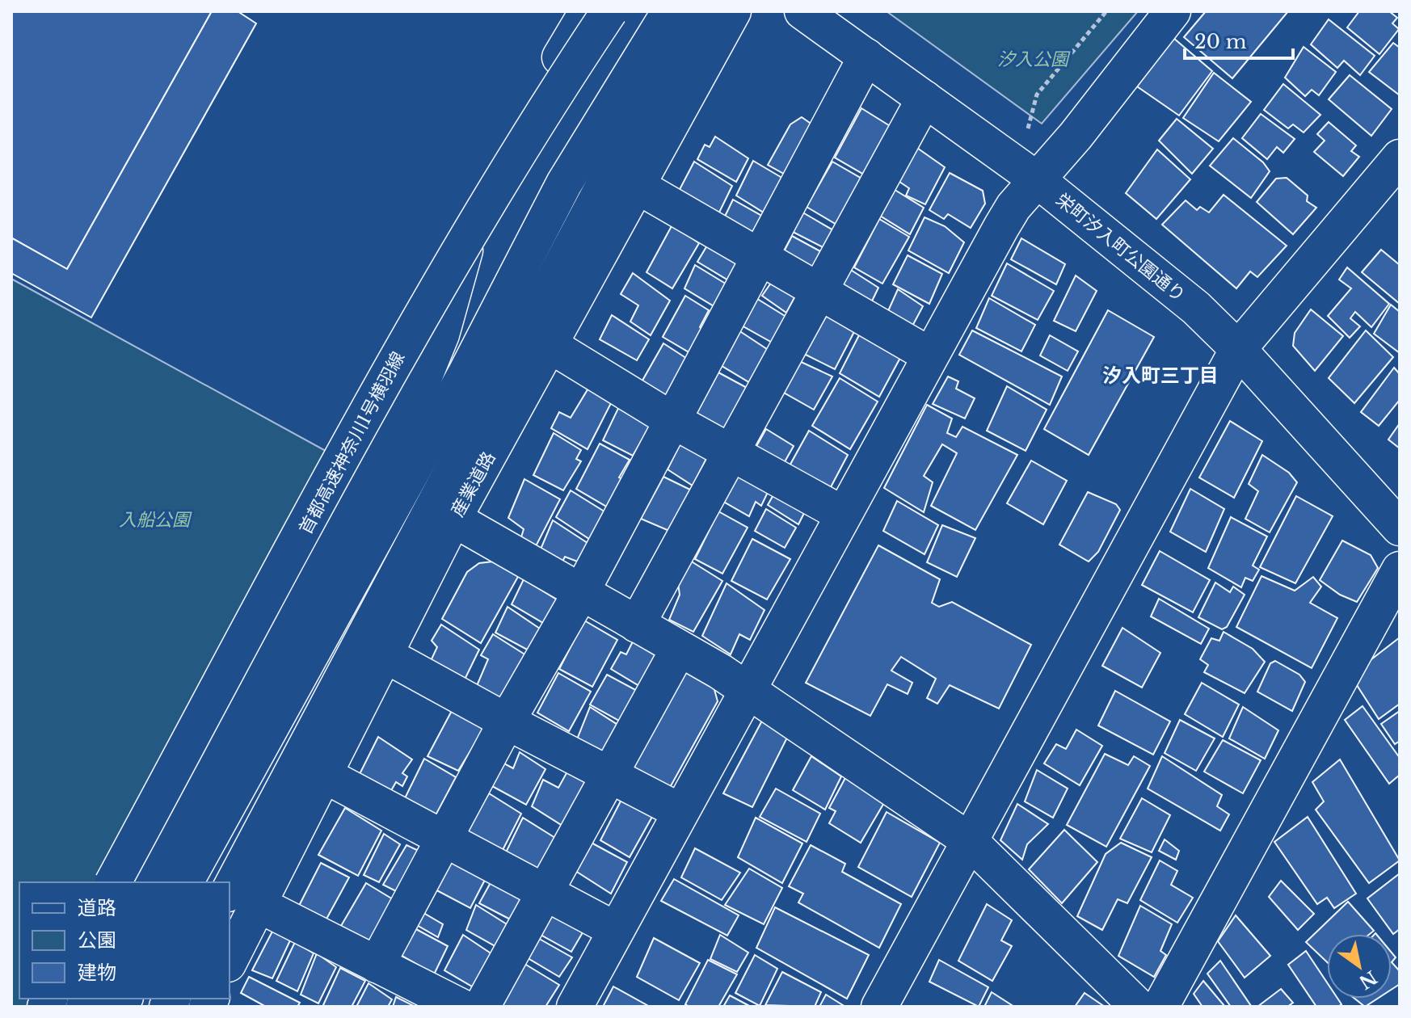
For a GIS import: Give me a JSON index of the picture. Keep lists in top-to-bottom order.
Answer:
{
  "streets": {
    "main road": ["栄町汐入町公園通り", "首都高速神奈川1号横羽線", "産業道路"]
  },
  "districts": ["汐入町三丁目"],
  "parks": ["汐入公園", "入船公園"],
  "legend": ["道路", "公園", "建物"],
  "scale_bar": "20 m",
  "north": "bottom right"
}
